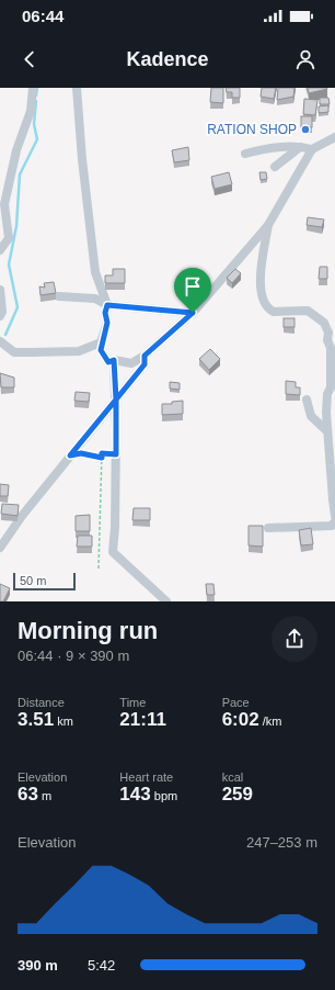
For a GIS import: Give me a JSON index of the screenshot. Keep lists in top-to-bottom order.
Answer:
{
  "places": ["RATION SHOP"],
  "scale_bar": "50 m",
  "page": {
    "status": "06:44",
    "header": "Kadence",
    "scale": "50 m",
    "heading": ["Morning run", "06:44 · 9 × 390 m"],
    "stats": [
      ["Distance", "3.51 km"],
      ["Time", "21:11"],
      ["Pace", "6:02 /km"],
      ["Elevation", "63 m"],
      ["Heart rate", "143 bpm"],
      ["kcal", "259"]
    ],
    "chart": ["Elevation", "247–253 m"],
    "list": [
      {
        "name": "390 m",
        "note": "5:42"
      }
    ]
  }
}
